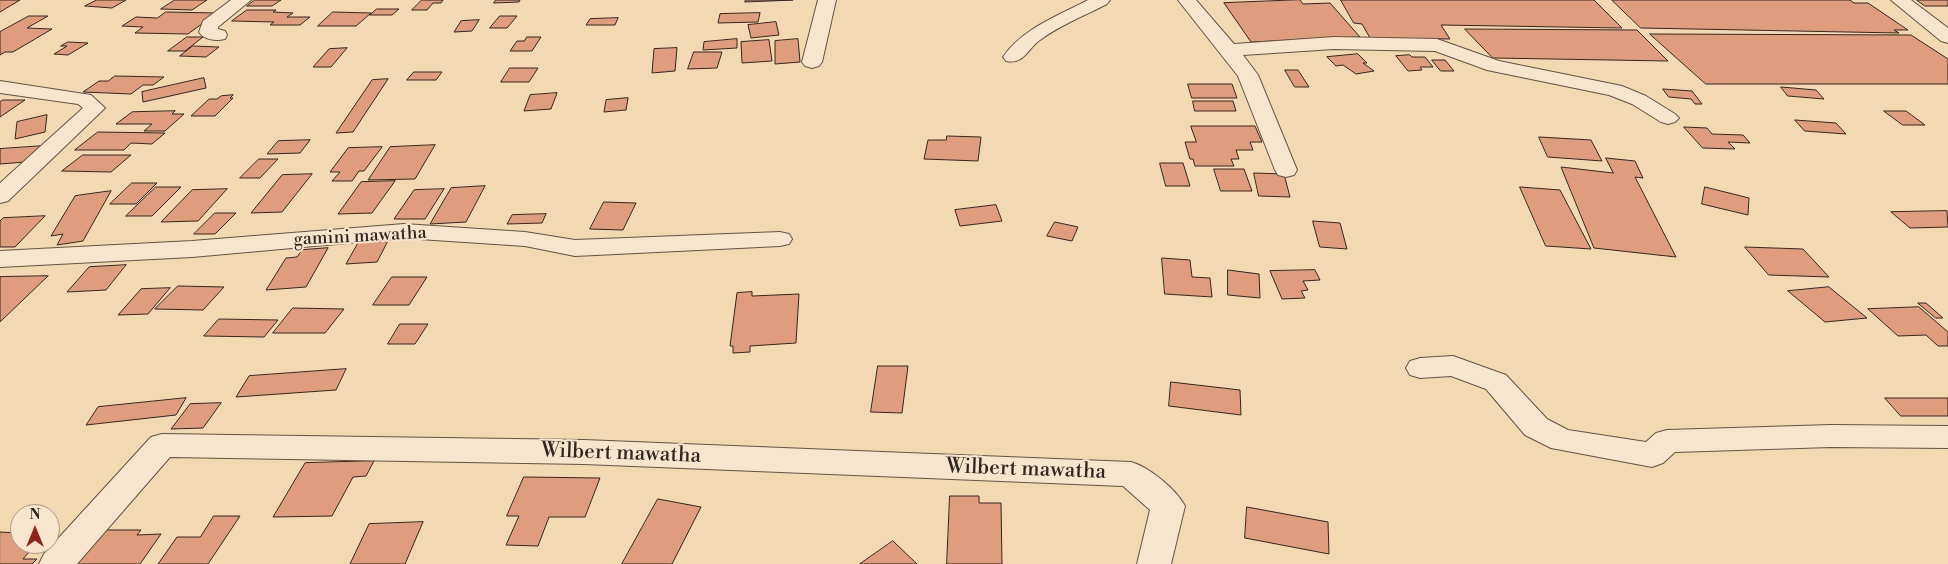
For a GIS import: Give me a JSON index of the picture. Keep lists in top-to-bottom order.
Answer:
{
  "streets": {
    "street": ["gamini mawatha", "Wilbert mawatha"]
  },
  "north": "top"
}
